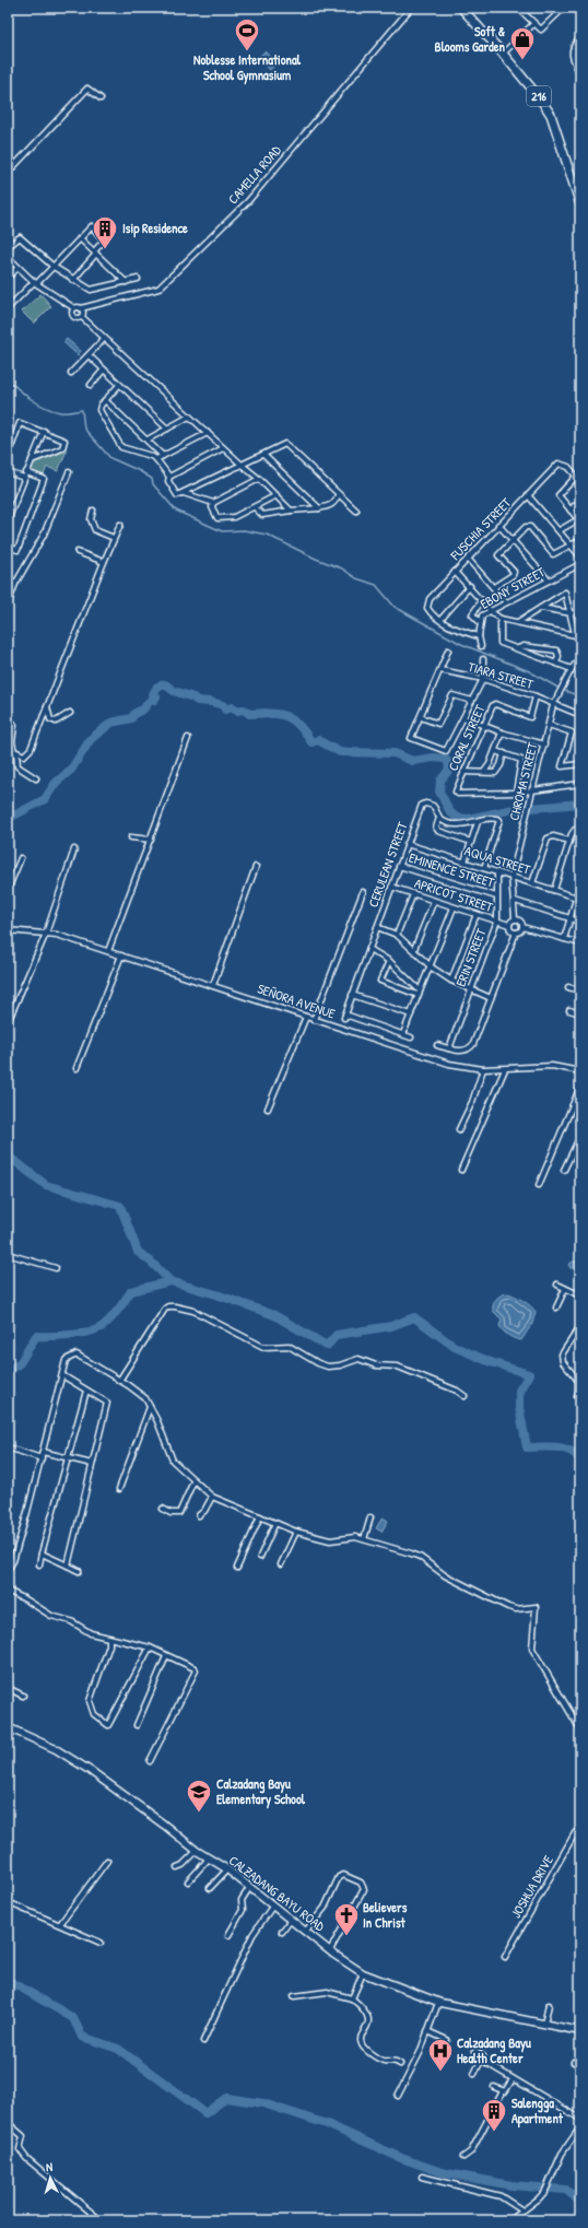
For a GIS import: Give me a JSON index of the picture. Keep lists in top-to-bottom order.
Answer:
{
  "streets": {
    "main road": ["216"],
    "street": [
      "CAMELLA ROAD",
      "FUSCHIA STREET",
      "EBONY STREET",
      "TIARA STREET",
      "CORAL STREET",
      "CHROMA STREET",
      "AQUA STREET",
      "CERULEAN STREET",
      "EMINENCE STREET",
      "APRICOT STREET",
      "ERIN STREET",
      "SEÑORA AVENUE",
      "JOSHUA DRIVE",
      "CALZADANG BAYU ROAD"
    ]
  },
  "crossings": [
    ["TIARA STREET", "CORAL STREET"],
    ["TIARA STREET", "CHROMA STREET"],
    ["CHROMA STREET", "AQUA STREET"],
    ["CHROMA STREET", "APRICOT STREET"],
    ["AQUA STREET", "CERULEAN STREET"],
    ["AQUA STREET", "ERIN STREET"],
    ["CERULEAN STREET", "EMINENCE STREET"],
    ["CERULEAN STREET", "APRICOT STREET"],
    ["EMINENCE STREET", "ERIN STREET"],
    ["APRICOT STREET", "ERIN STREET"]
  ],
  "places": {
    "sports": ["Noblesse International School Gymnasium"],
    "shop": ["Soft & Blooms Garden"],
    "building": ["Isip Residence", "Salengga Apartment"],
    "school or university": ["Calzadang Bayu Elementary School"],
    "church": ["Believers In Christ"],
    "hospital": ["Calzadang Bayu Health Center"]
  },
  "north": "top"
}
